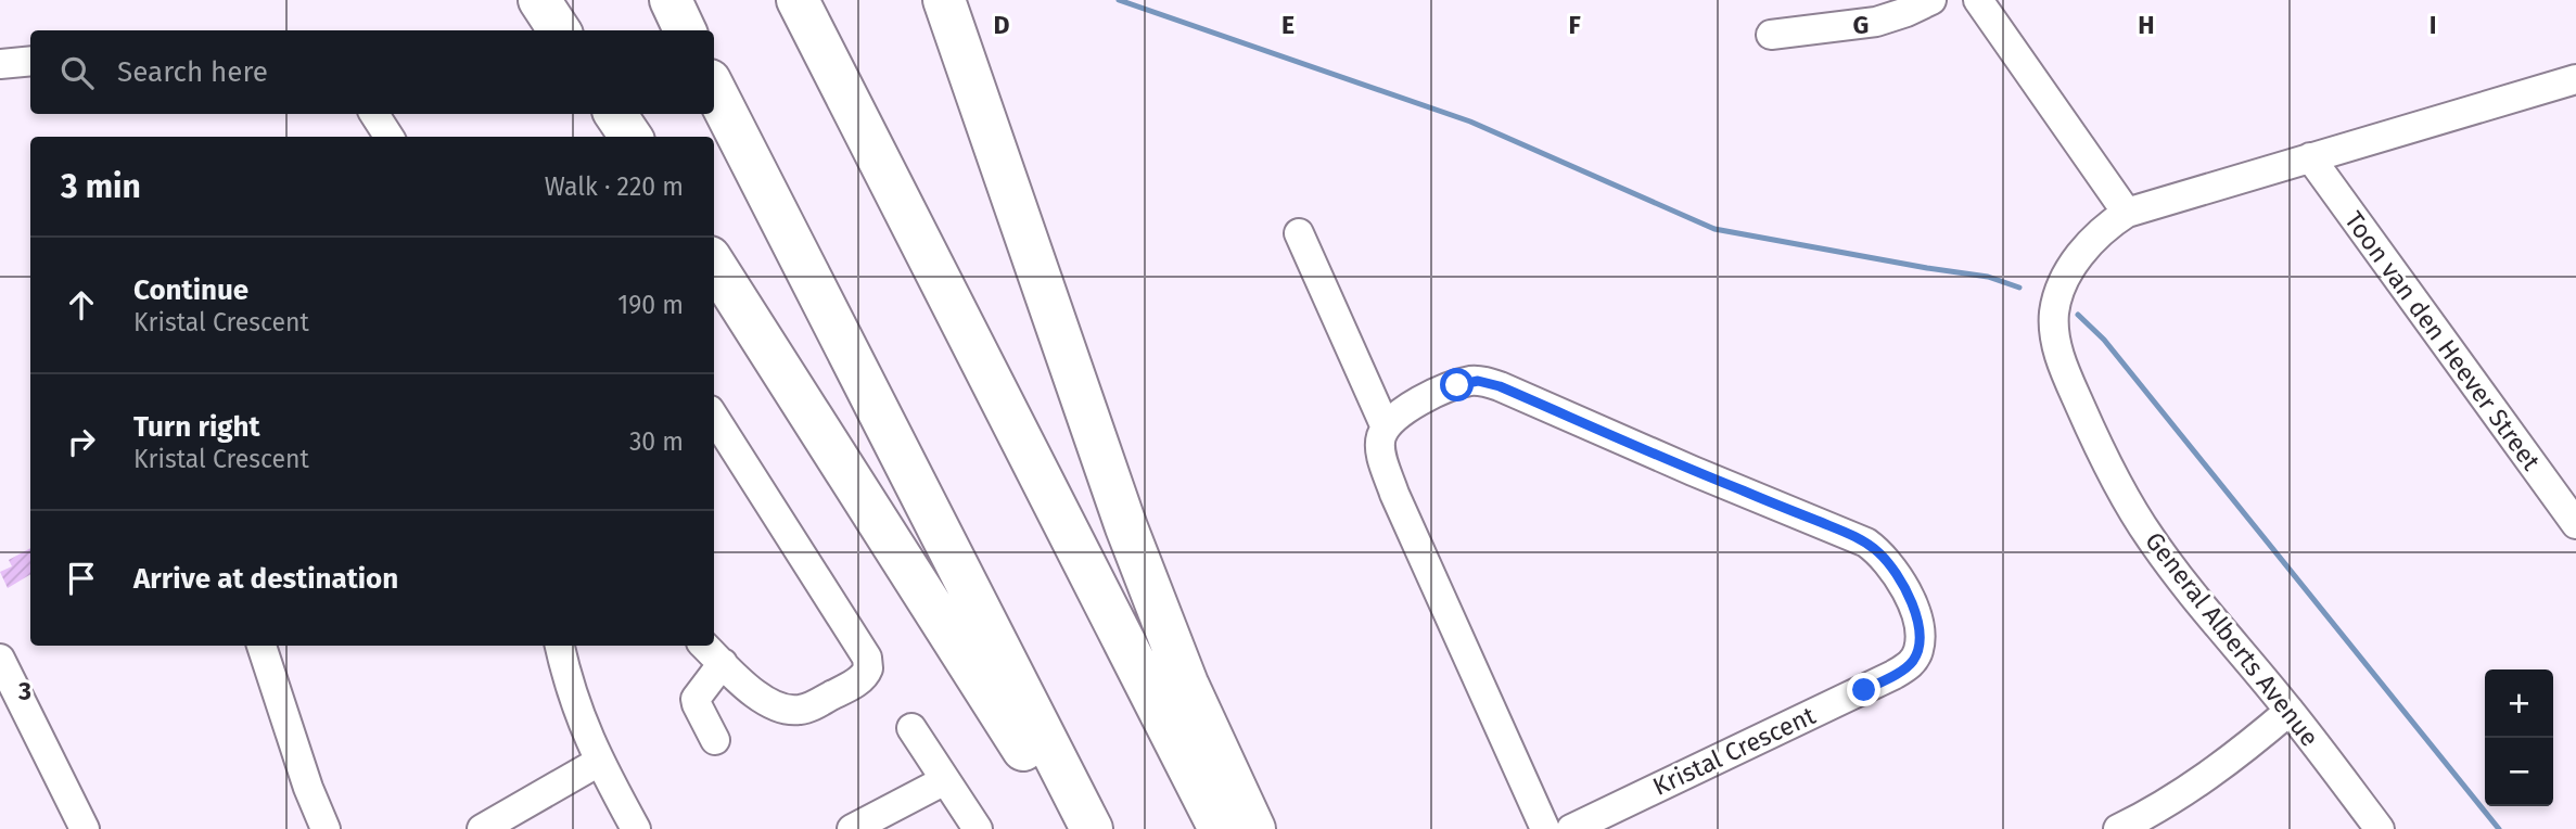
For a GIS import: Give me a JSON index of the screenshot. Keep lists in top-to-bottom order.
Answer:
{
  "streets": {
    "street": ["Toon van den Heever Street", "General Alberts Avenue", "Kristal Crescent"]
  },
  "crossings": [
    ["Toon van den Heever Street", "General Alberts Avenue"]
  ],
  "page": {
    "search": "Search here",
    "heading": ["3 min", "Walk · 220 m"],
    "list": [
      ["Continue", "Kristal Crescent", "190 m"],
      ["Turn right", "Kristal Crescent", "30 m"],
      "Arrive at destination"
    ],
    "map_buttons": ["+", "−"]
  },
  "grid": {
    "columns": [
      "D",
      "E",
      "F",
      "G",
      "H",
      "I"
    ],
    "rows": ["3"]
  }
}
